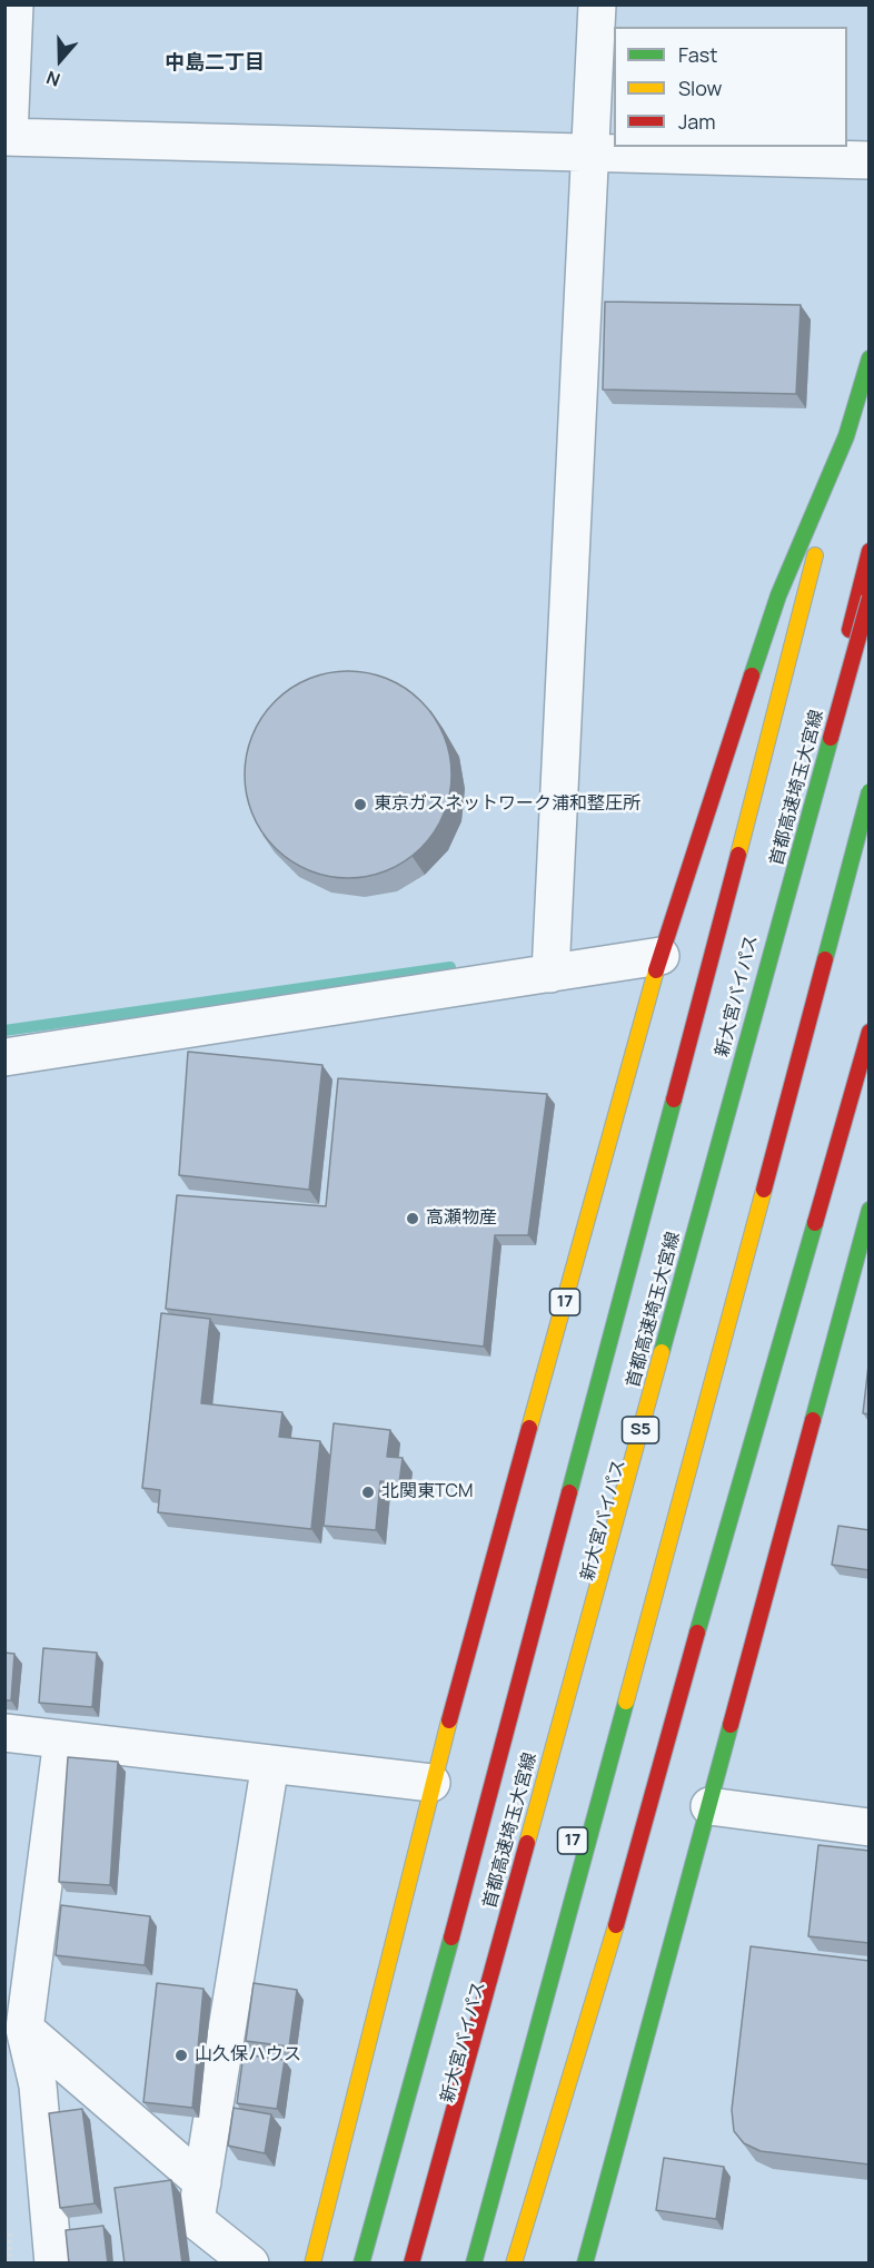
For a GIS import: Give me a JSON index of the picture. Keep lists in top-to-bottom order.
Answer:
{
  "streets": {
    "highway": [
      "首都高速埼玉大宮線",
      "新大宮バイパス",
      "17",
      "S5"
    ]
  },
  "districts": ["中島二丁目"],
  "places": [
    "東京ガスネットワーク浦和整圧所",
    "高瀬物産",
    "北関東TCM",
    "山久保ハウス"
  ],
  "legend": ["Fast", "Slow", "Jam"],
  "north": "bottom"
}
